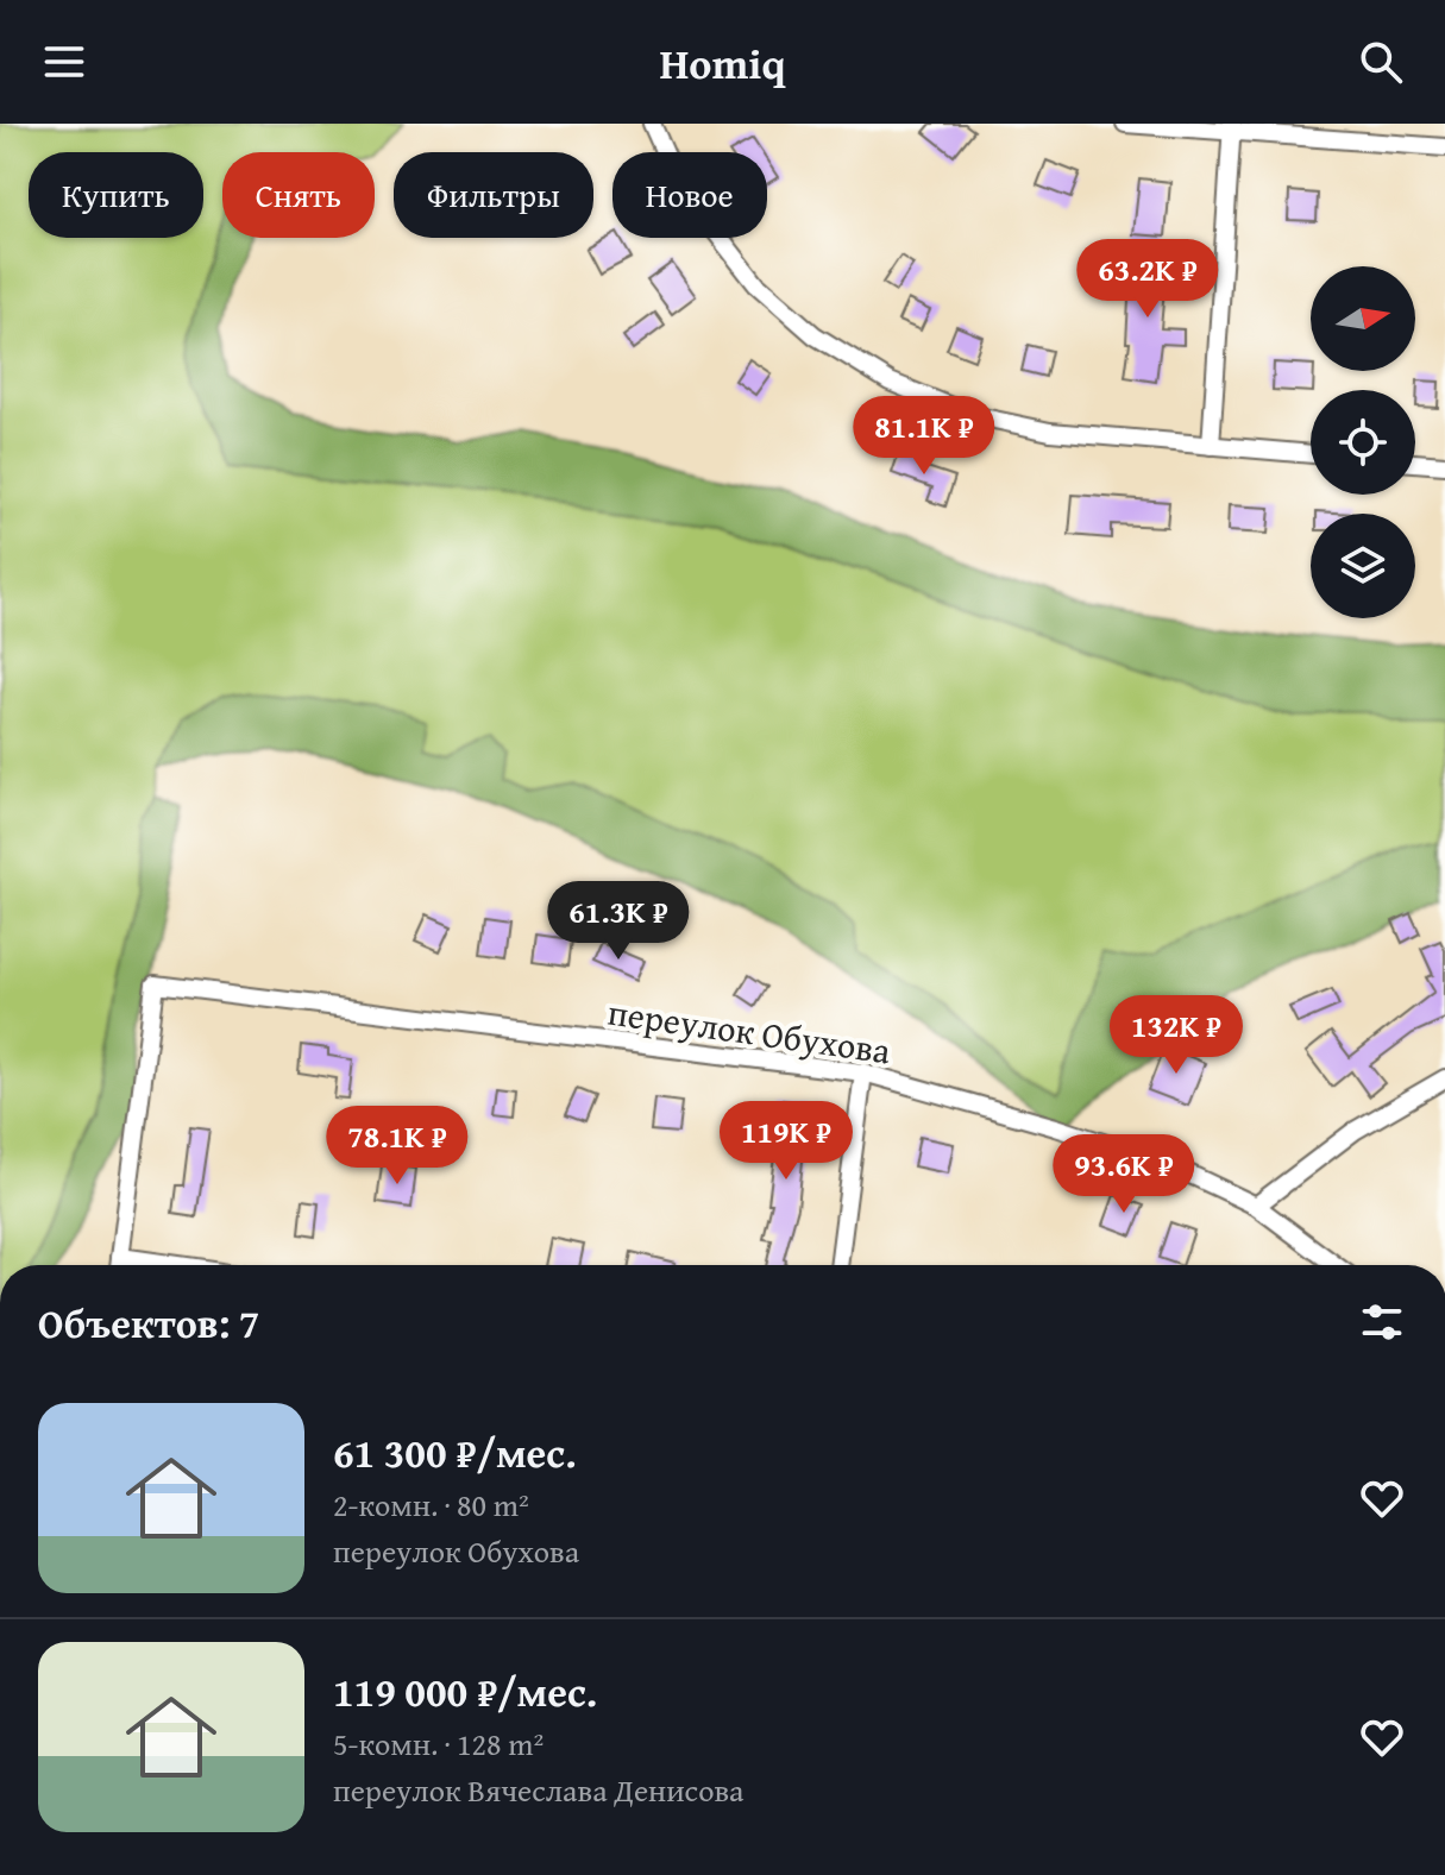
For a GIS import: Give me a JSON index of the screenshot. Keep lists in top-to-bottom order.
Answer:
{
  "streets": {
    "street": ["переулок Обухова"]
  },
  "north": "right",
  "page": {
    "header": "Homiq",
    "chip": [
      "Купить",
      "Снять",
      "Фильтры",
      "Новое"
    ],
    "price": [
      "63.2K ₽",
      "81.1K ₽",
      "61.3K ₽",
      "132K ₽",
      "119K ₽",
      "78.1K ₽",
      "93.6K ₽"
    ],
    "heading": "Объектов: 7",
    "list": [
      {
        "name": "61 300 ₽/мес.",
        "note": "2-комн. · 80 m² · переулок Обухова"
      },
      {
        "name": "119 000 ₽/мес.",
        "note": "5-комн. · 128 m² · переулок Вячеслава Денисова"
      }
    ]
  }
}
